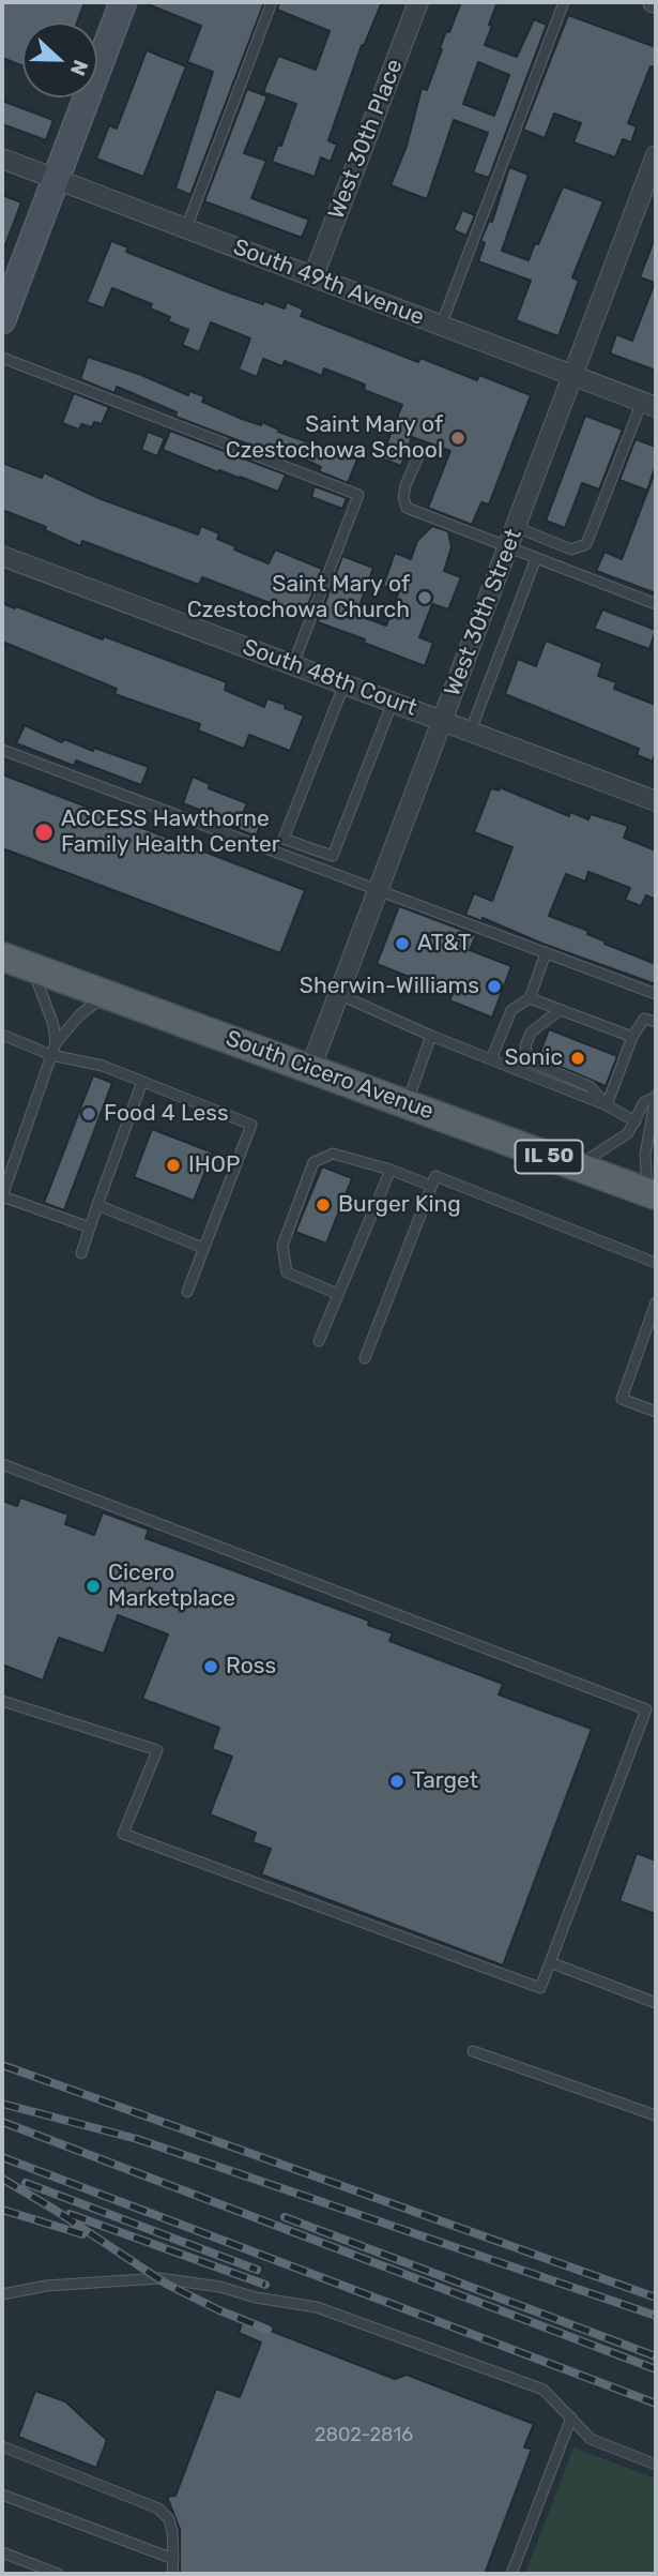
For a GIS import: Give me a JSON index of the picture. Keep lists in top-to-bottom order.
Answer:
{
  "streets": {
    "main road": ["South Cicero Avenue", "IL 50"],
    "street": [
      "West 30th Place",
      "South 49th Avenue",
      "West 30th Street",
      "South 48th Court"
    ]
  },
  "crossings": [
    ["West 30th Place", "South 49th Avenue"],
    ["South 49th Avenue", "West 30th Street"],
    ["West 30th Street", "South 48th Court"],
    ["West 30th Street", "South Cicero Avenue"]
  ],
  "places": [
    "Saint Mary of Czestochowa School",
    "Saint Mary of Czestochowa Church",
    "ACCESS Hawthorne Family Health Center",
    "AT&T",
    "Sherwin-Williams",
    "Sonic",
    "Food 4 Less",
    "IHOP",
    "Burger King",
    "Cicero Marketplace",
    "Ross",
    "Target"
  ],
  "house_numbers": ["2802-2816"],
  "north": "right"
}
